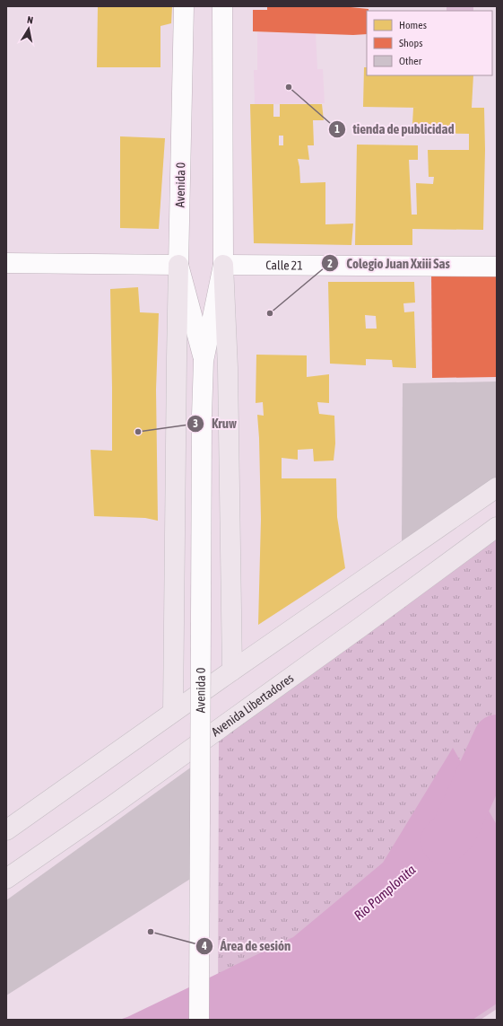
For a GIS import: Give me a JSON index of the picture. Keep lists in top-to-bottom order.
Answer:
{
  "streets": {
    "main road": ["Avenida Libertadores"],
    "street": ["Avenida 0", "Calle 21"]
  },
  "crossings": [
    ["Avenida 0", "Calle 21"]
  ],
  "water": ["Río Pamplonita"],
  "places": [
    "tienda de publicidad",
    "Colegio Juan Xxiii Sas",
    "Kruw",
    "Área de sesión"
  ],
  "legend": ["Homes", "Shops", "Other"],
  "north": "top"
}
